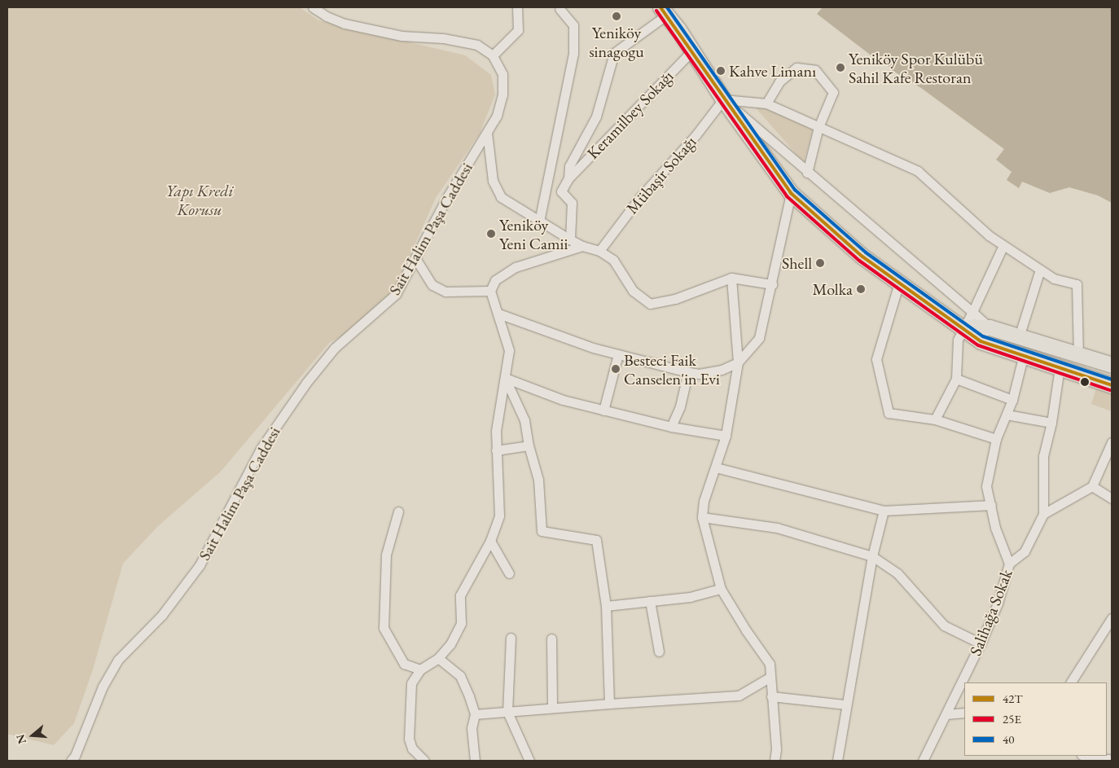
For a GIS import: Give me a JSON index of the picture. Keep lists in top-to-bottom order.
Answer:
{
  "streets": {
    "street": [
      "Keramilbey Sokağı",
      "Mübaşir Sokağı",
      "Sait Halim Paşa Caddesi",
      "Salihağa Sokak"
    ]
  },
  "crossings": [
    ["Mübaşir Sokağı", "Sait Halim Paşa Caddesi"]
  ],
  "parks": ["Yapı Kredi Korusu"],
  "places": [
    "Yeniköy sinagogu",
    "Yeniköy Spor Kulübü Sahil Kafe Restoran",
    "Kahve Limanı",
    "Yeniköy Yeni Camii",
    "Shell",
    "Molka",
    "Besteci Faik Canselen'in Evi"
  ],
  "lines": ["transit line 42T", "transit line 40", "transit line 25E"],
  "legend": ["42T", "25E", "40"],
  "north": "left"
}
